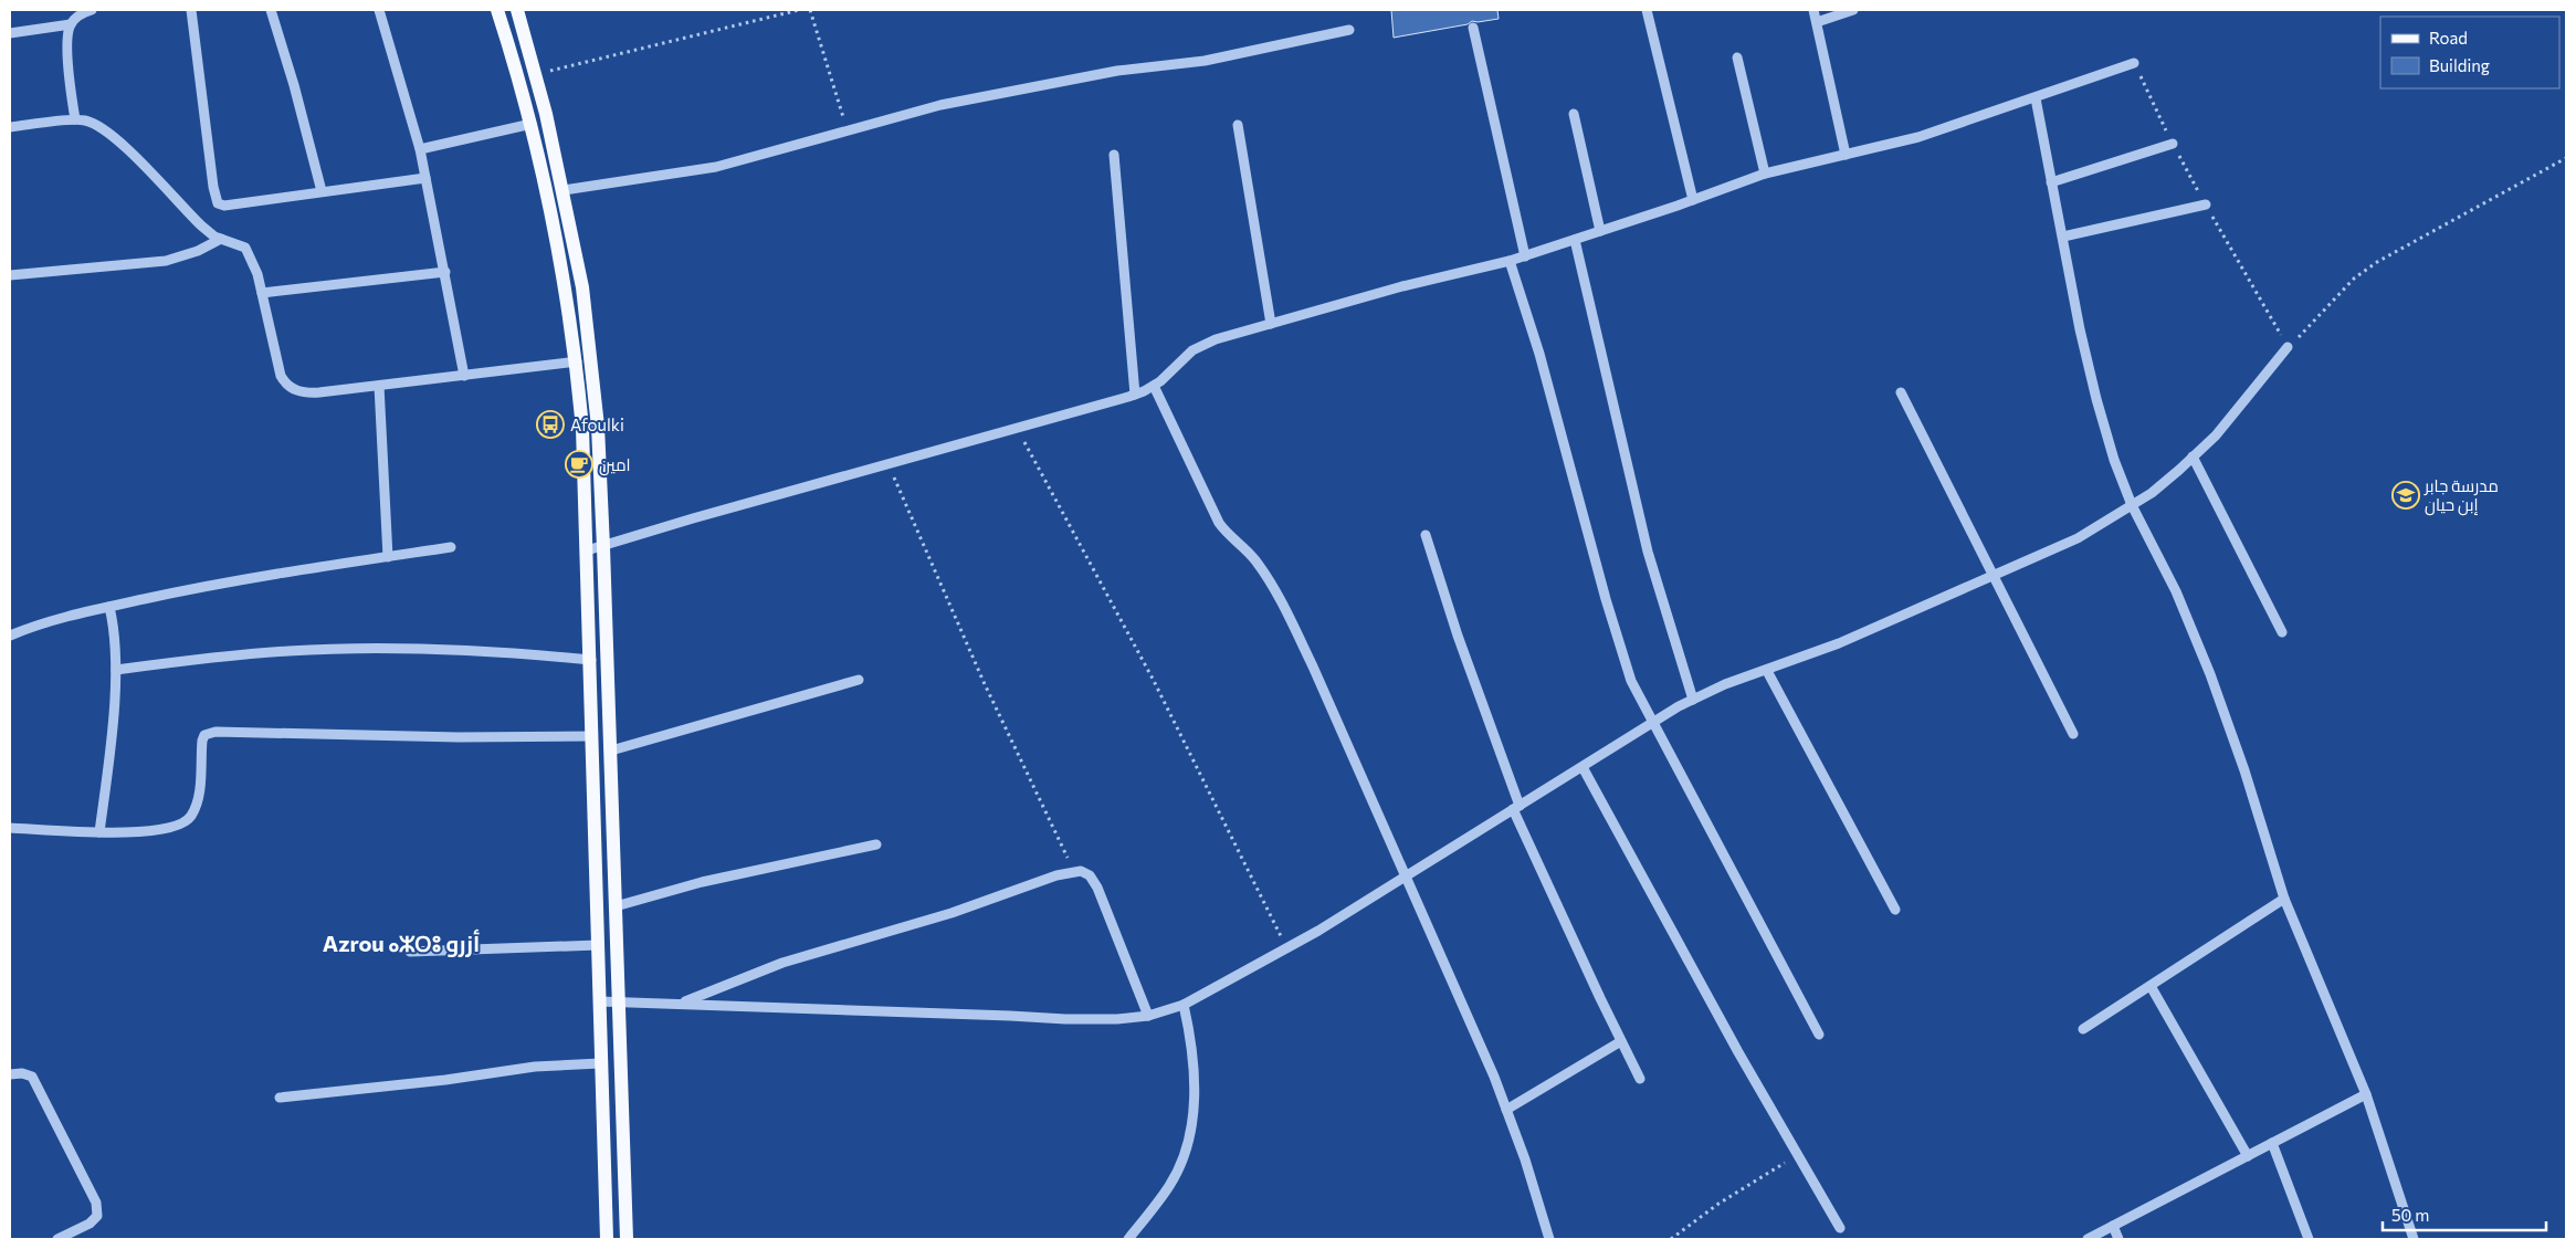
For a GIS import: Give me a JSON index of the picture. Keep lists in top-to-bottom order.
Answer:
{
  "districts": ["Azrou ⴰⵣⵔⵓ أزرو"],
  "places": {
    "bus stop": ["Afoulki"],
    "cafe": ["امين"],
    "school or university": ["مدرسة جابر إبن حيان"]
  },
  "legend": ["Road", "Building"],
  "scale_bar": "50 m"
}
